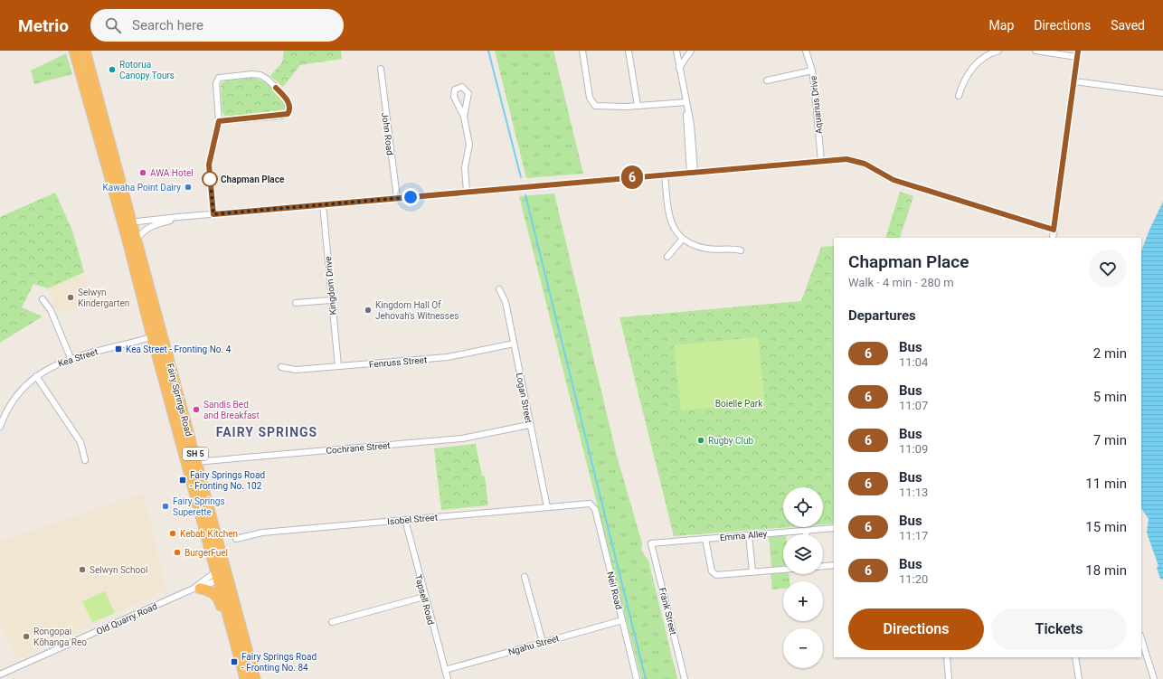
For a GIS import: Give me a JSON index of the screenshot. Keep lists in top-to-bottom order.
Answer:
{
  "streets": {
    "highway": ["Fairy Springs Road", "SH 5"],
    "street": [
      "Aquarius Drive",
      "John Road",
      "Kingdom Drive",
      "Kea Street",
      "Fenruss Street",
      "Logan Street",
      "Cochrane Street",
      "Isobel Street",
      "Emma Alley",
      "Neil Road",
      "Tapsell Road",
      "Frank Street",
      "Old Quarry Road",
      "Ngahu Street"
    ]
  },
  "crossings": [
    ["Kingdom Drive", "Fenruss Street"],
    ["Kea Street", "Fairy Springs Road"],
    ["Fenruss Street", "Logan Street"],
    ["Logan Street", "Cochrane Street"],
    ["Logan Street", "Isobel Street"],
    ["Fairy Springs Road", "Cochrane Street"],
    ["Fairy Springs Road", "SH 5"],
    ["Fairy Springs Road", "Old Quarry Road"],
    ["SH 5", "Old Quarry Road"],
    ["Isobel Street", "Neil Road"],
    ["Isobel Street", "Tapsell Road"],
    ["Emma Alley", "Frank Street"],
    ["Neil Road", "Ngahu Street"],
    ["Tapsell Road", "Ngahu Street"]
  ],
  "districts": ["FAIRY SPRINGS"],
  "parks": ["Boielle Park"],
  "places": {
    "other": [
      "Rotorua Canopy Tours",
      "AWA Hotel",
      "Chapman Place",
      "Kawaha Point Dairy",
      "Selwyn Kindergarten",
      "Kingdom Hall Of Jehovah's Witnesses",
      "Sandis Bed and Breakfast",
      "Rugby Club",
      "Fairy Springs Superette",
      "Kebab Kitchen",
      "BurgerFuel",
      "Selwyn School",
      "Rongopai Kōhanga Reo"
    ],
    "transit": ["Kea Street - Fronting No. 4", "Fairy Springs Road - Fronting No. 102", "Fairy Springs Road - Fronting No. 84"]
  },
  "lines": ["bus line 6"],
  "page": {
    "header": "Metrio",
    "search": "Search here",
    "nav": ["Map", "Directions", "Saved"],
    "on_map": "6",
    "heading": [
      ["Chapman Place", "Walk · 4 min · 280 m"],
      "Departures"
    ],
    "list": [
      {
        "mark": "6",
        "name": "Bus",
        "note": "11:04",
        "value": "2 min"
      },
      {
        "mark": "6",
        "name": "Bus",
        "note": "11:07",
        "value": "5 min"
      },
      {
        "mark": "6",
        "name": "Bus",
        "note": "11:09",
        "value": "7 min"
      },
      {
        "mark": "6",
        "name": "Bus",
        "note": "11:13",
        "value": "11 min"
      },
      {
        "mark": "6",
        "name": "Bus",
        "note": "11:17",
        "value": "15 min"
      },
      {
        "mark": "6",
        "name": "Bus",
        "note": "11:20",
        "value": "18 min"
      }
    ],
    "map_buttons": ["+", "−"],
    "buttons": ["Directions", "Tickets"]
  }
}
